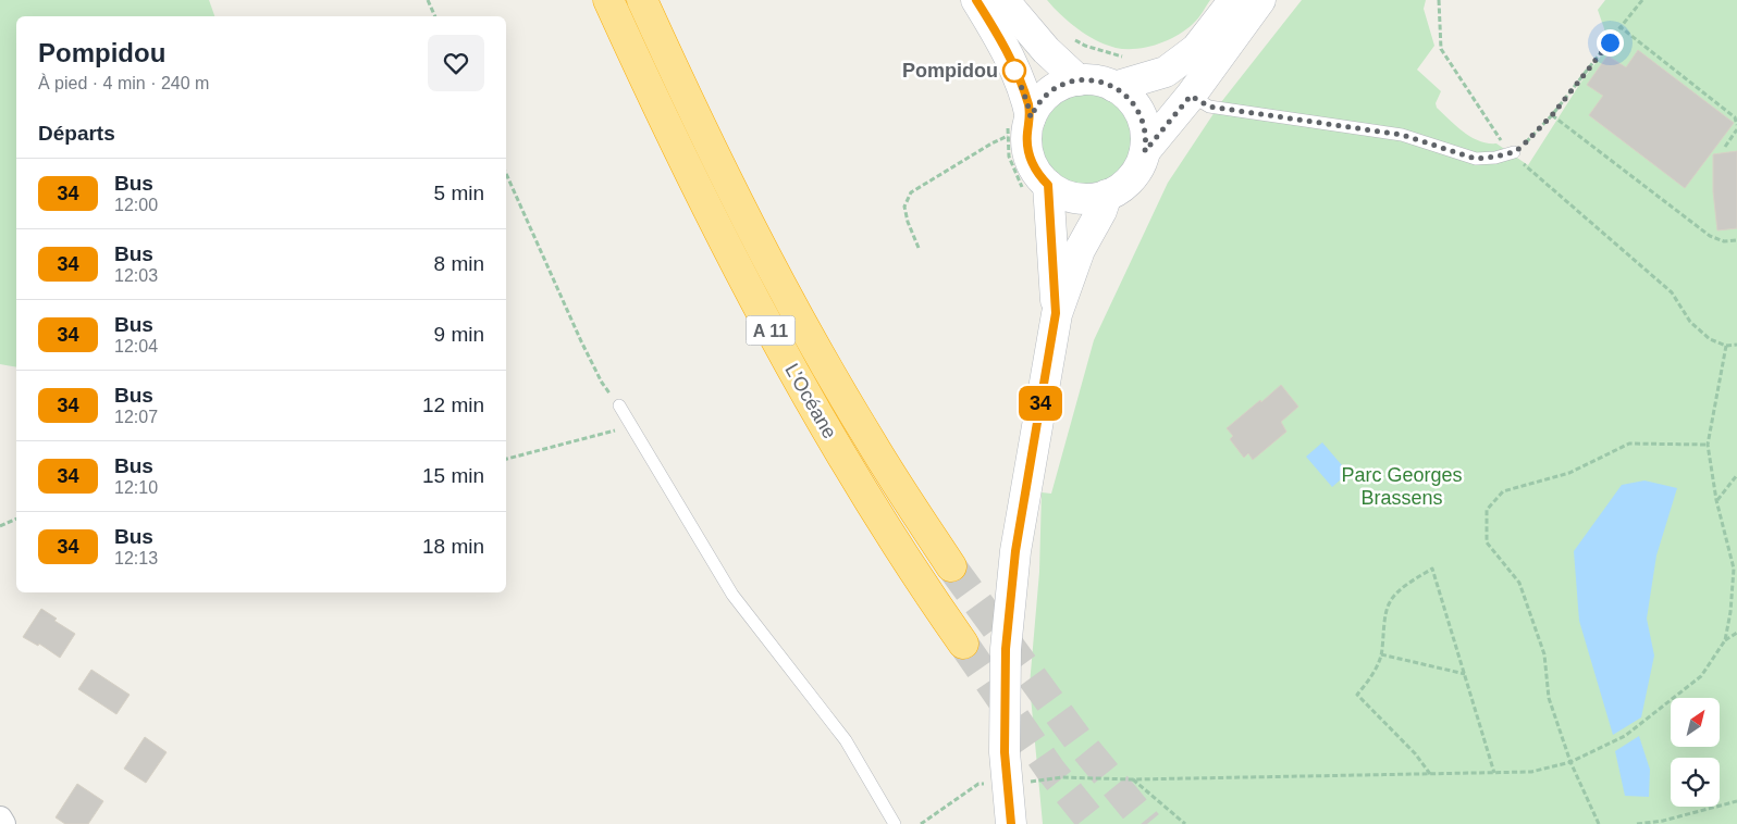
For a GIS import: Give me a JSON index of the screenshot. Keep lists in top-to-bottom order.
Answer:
{
  "streets": {
    "highway": ["A 11", "L’Océane"]
  },
  "parks": ["Parc Georges Brassens"],
  "places": ["Pompidou"],
  "lines": ["bus line 34"],
  "north": "top right",
  "page": {
    "on_map": "34",
    "heading": [
      ["Pompidou", "À pied · 4 min · 240 m"],
      "Départs"
    ],
    "list": [
      {
        "mark": "34",
        "name": "Bus",
        "note": "12:00",
        "value": "5 min"
      },
      {
        "mark": "34",
        "name": "Bus",
        "note": "12:03",
        "value": "8 min"
      },
      {
        "mark": "34",
        "name": "Bus",
        "note": "12:04",
        "value": "9 min"
      },
      {
        "mark": "34",
        "name": "Bus",
        "note": "12:07",
        "value": "12 min"
      },
      {
        "mark": "34",
        "name": "Bus",
        "note": "12:10",
        "value": "15 min"
      },
      {
        "mark": "34",
        "name": "Bus",
        "note": "12:13",
        "value": "18 min"
      }
    ]
  }
}
